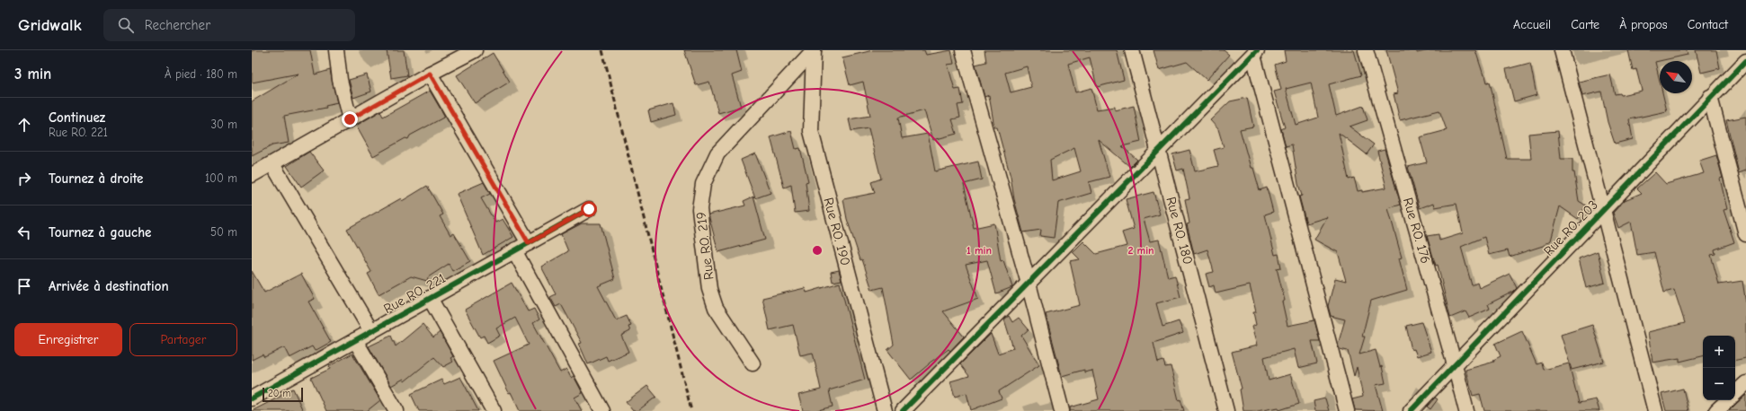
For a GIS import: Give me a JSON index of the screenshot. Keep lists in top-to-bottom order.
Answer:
{
  "streets": {
    "street": [
      "Rue RO. 203",
      "Rue RO. 180",
      "Rue RO. 176",
      "Rue RO. 190",
      "Rue RO. 219",
      "Rue RO. 221"
    ]
  },
  "crossings": [
    ["Rue RO. 203", "Rue RO. 176"],
    ["Rue RO. 190", "Rue RO. 219"]
  ],
  "scale_bar": "20 m",
  "north": "top left",
  "page": {
    "header": "Gridwalk",
    "search": "Rechercher",
    "nav": [
      "Accueil",
      "Carte",
      "À propos",
      "Contact"
    ],
    "heading": ["3 min", "À pied · 180 m"],
    "list": [
      ["Continuez", "Rue RO. 221", "30 m"],
      ["Tournez à droite", "100 m"],
      ["Tournez à gauche", "50 m"],
      "Arrivée à destination"
    ],
    "buttons": ["Enregistrer", "Partager"],
    "map_buttons": ["+", "−"],
    "scale": "20 m"
  },
  "rings": ["1 min", "2 min"]
}
